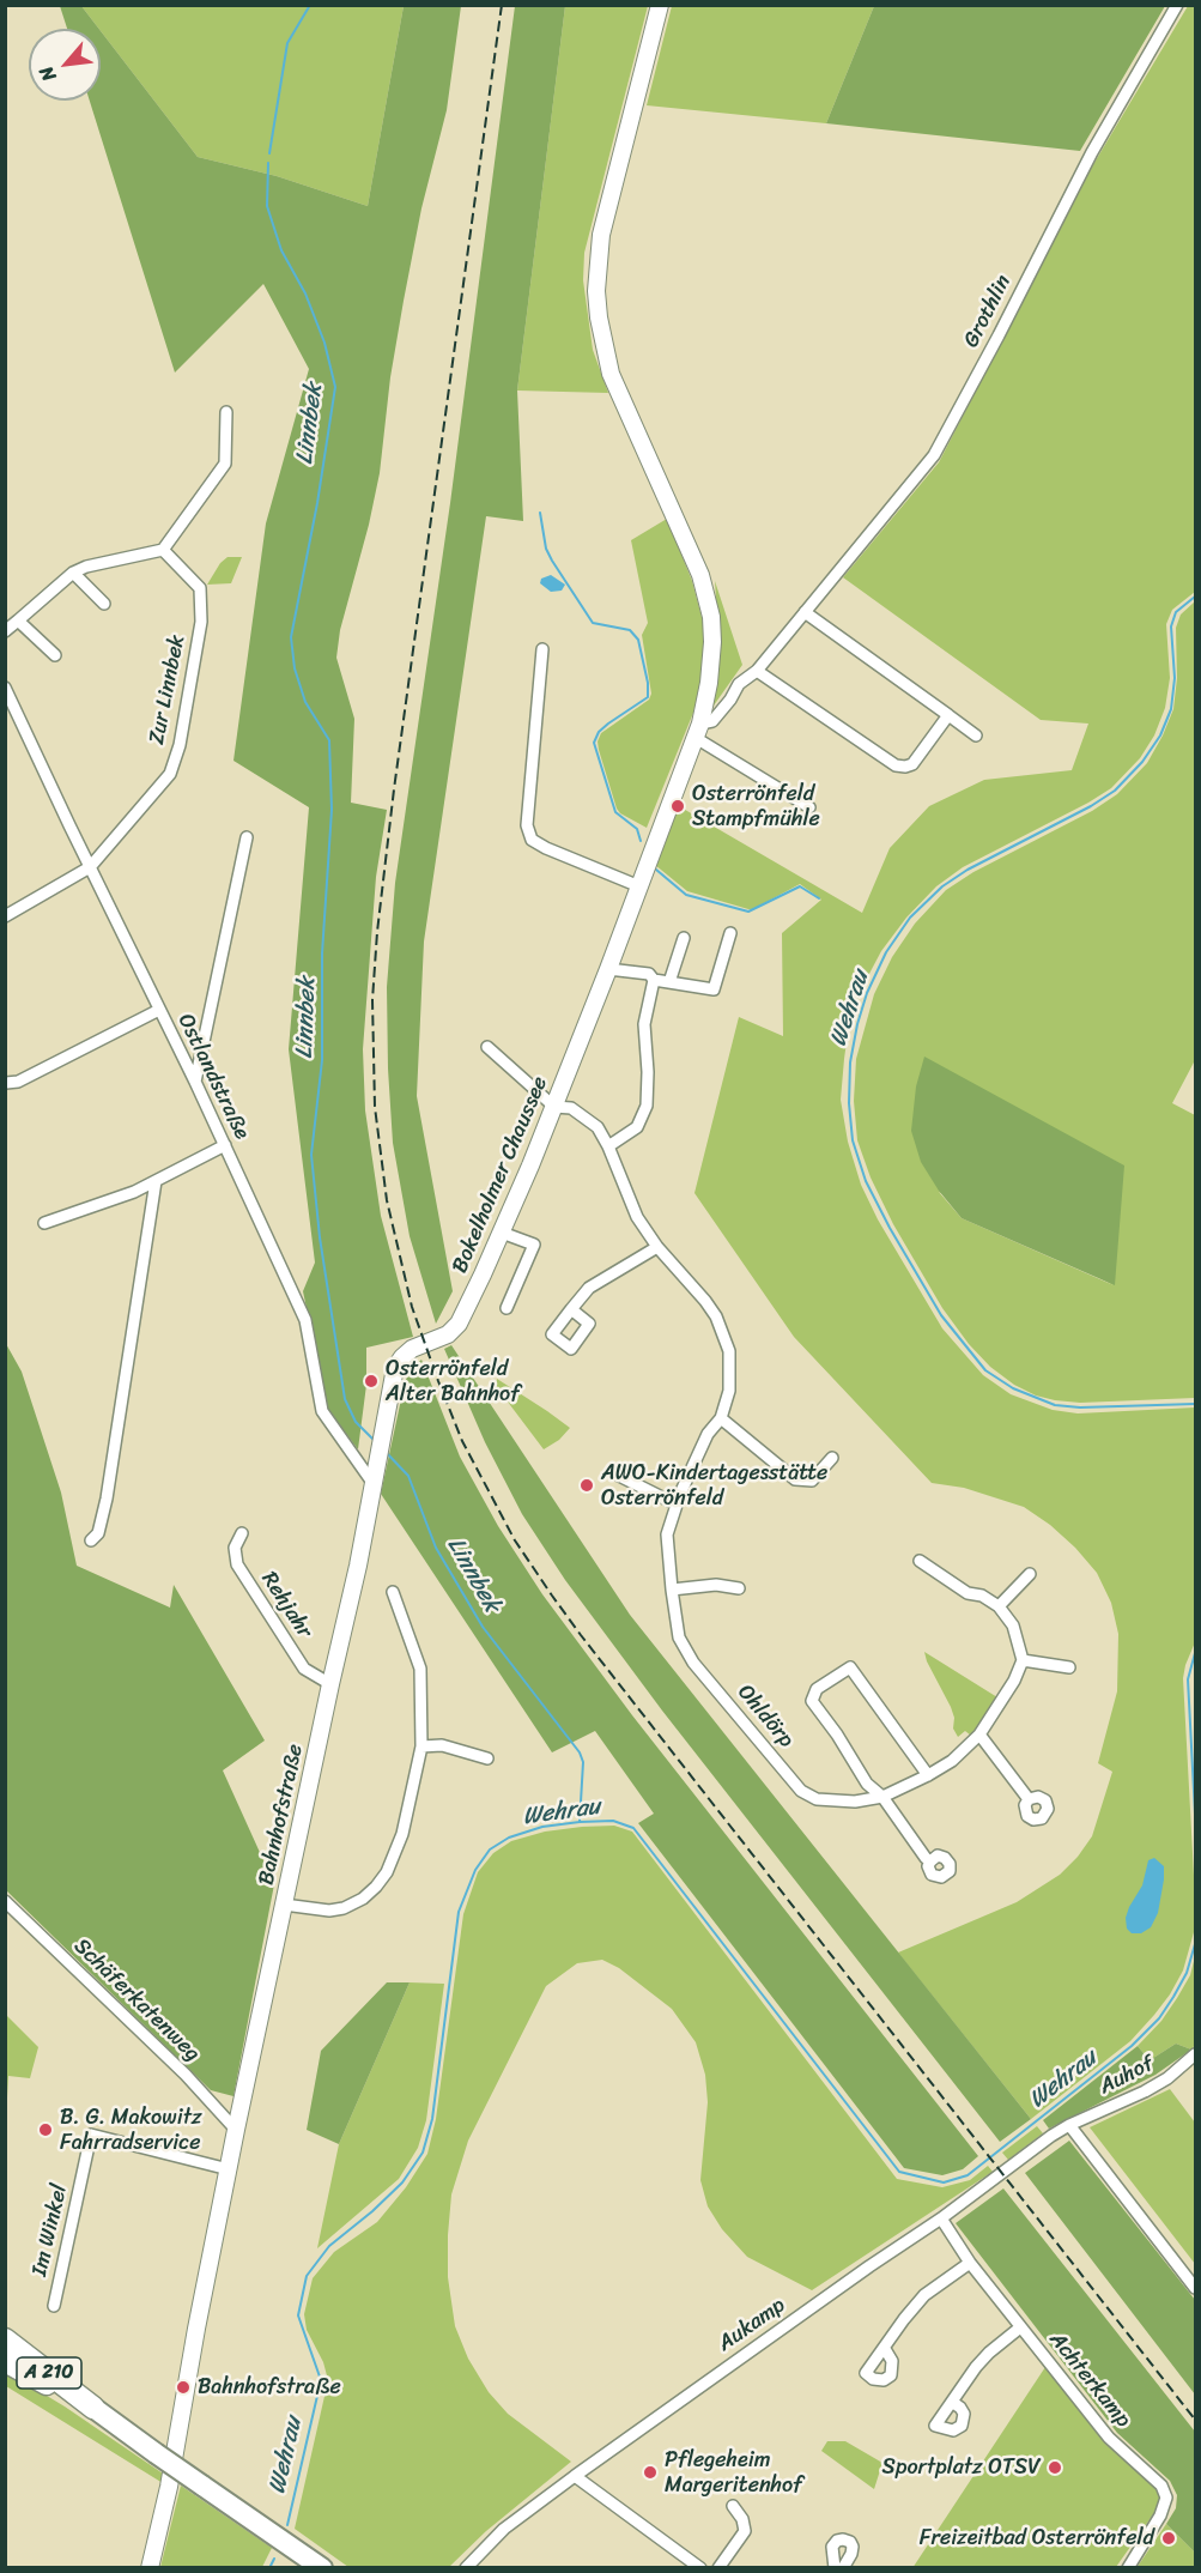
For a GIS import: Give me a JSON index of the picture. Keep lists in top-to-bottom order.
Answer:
{
  "streets": {
    "highway": ["A 210"],
    "main road": ["Bokelholmer Chaussee", "Bahnhofstraße"],
    "street": [
      "Grothlin",
      "Zur Linnbek",
      "Ostlandstraße",
      "Rehjahr",
      "Ohldörp",
      "Schäferkatenweg",
      "Auhof",
      "Im Winkel",
      "Aukamp",
      "Achterkamp"
    ]
  },
  "crossings": [
    ["Grothlin", "Bokelholmer Chaussee"],
    ["Zur Linnbek", "Ostlandstraße"],
    ["Ostlandstraße", "Bahnhofstraße"],
    ["Bokelholmer Chaussee", "Ohldörp"],
    ["Bokelholmer Chaussee", "Bahnhofstraße"],
    ["Rehjahr", "Bahnhofstraße"],
    ["Bahnhofstraße", "Schäferkatenweg"],
    ["Bahnhofstraße", "Im Winkel"],
    ["Auhof", "Aukamp"],
    ["Aukamp", "Achterkamp"]
  ],
  "water": ["Linnbek", "Wehrau"],
  "places": [
    "Osterrönfeld Stampfmühle",
    "Osterrönfeld Alter Bahnhof",
    "AWO-Kindertagesstätte Osterrönfeld",
    "B. G. Makowitz Fahrradservice",
    "Bahnhofstraße",
    "Sportplatz OTSV",
    "Pflegeheim Margeritenhof",
    "Freizeitbad Osterrönfeld"
  ],
  "north": "bottom left"
}
